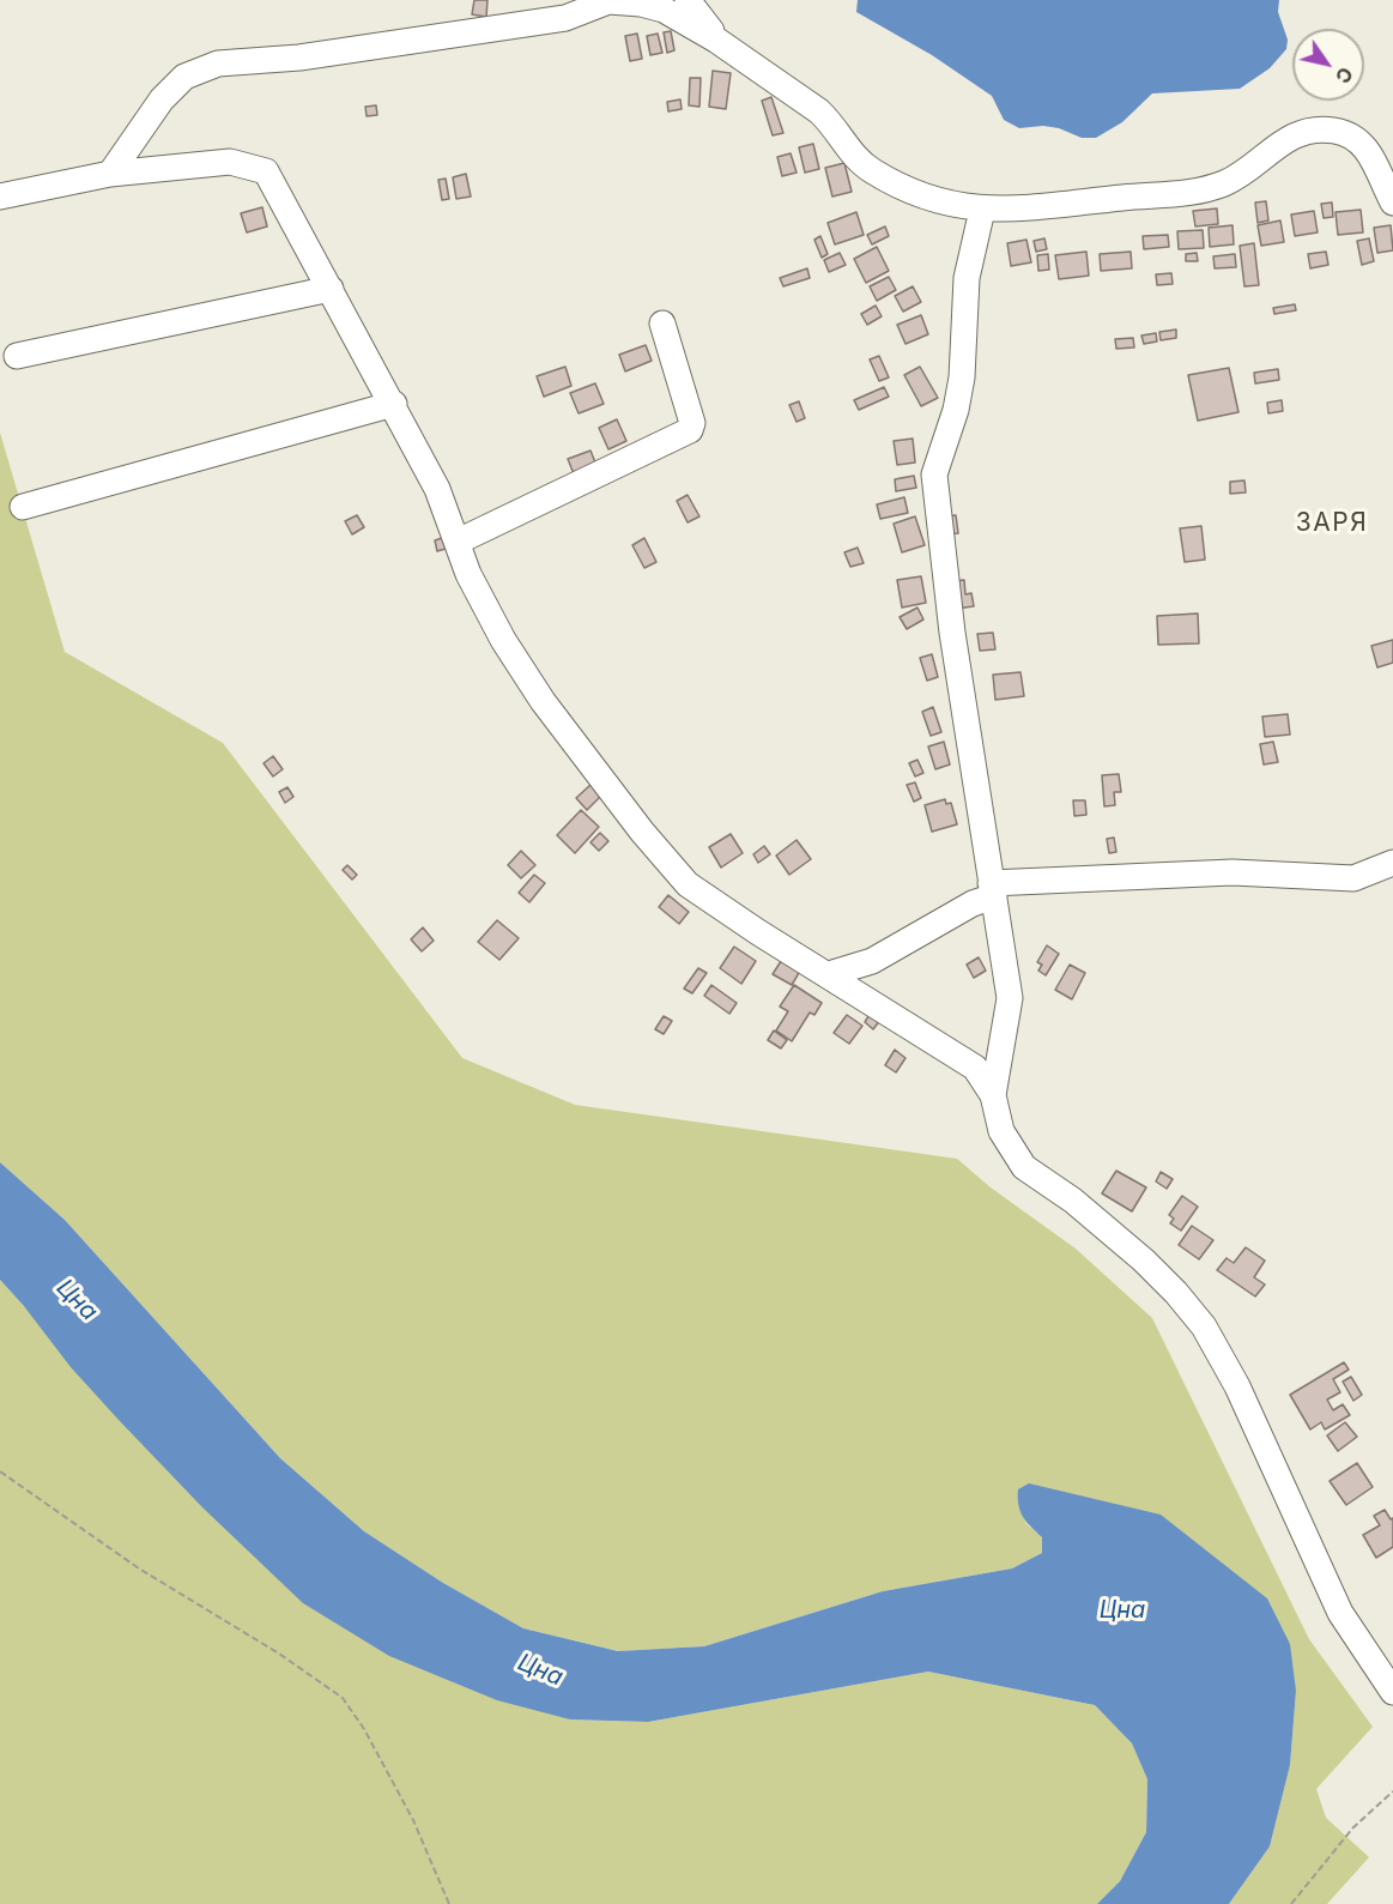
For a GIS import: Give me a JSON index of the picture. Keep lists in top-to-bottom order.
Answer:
{
  "districts": ["ЗАРЯ"],
  "water": ["Цна"],
  "north": "bottom right"
}
